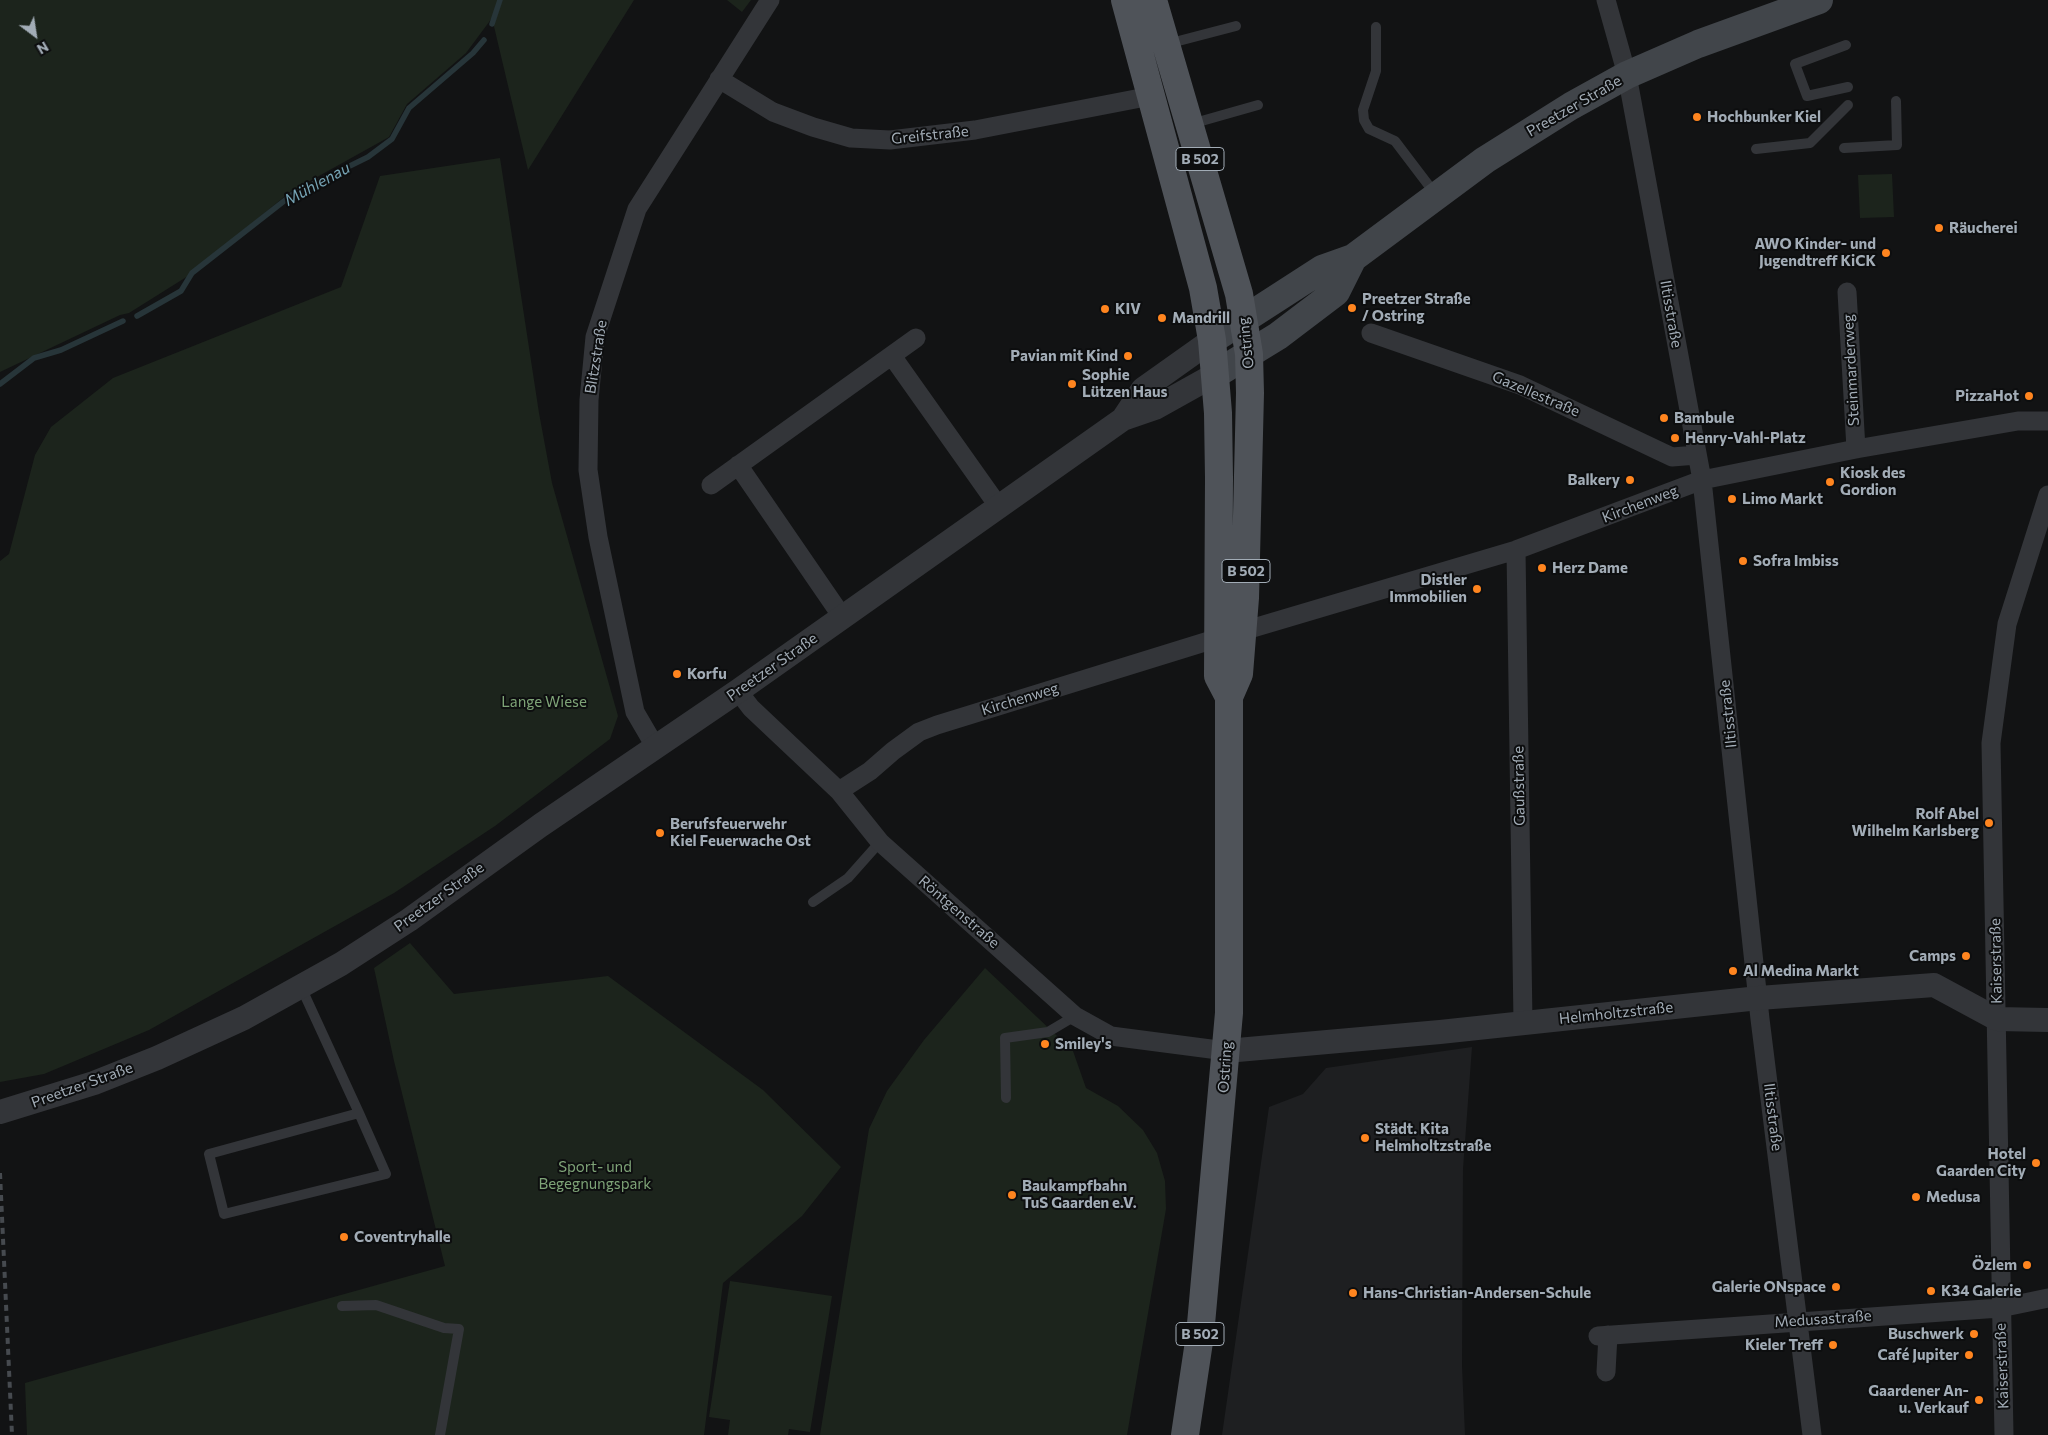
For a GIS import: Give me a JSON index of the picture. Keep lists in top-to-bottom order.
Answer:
{
  "streets": {
    "main road": ["Preetzer Straße", "B 502", "Ostring"],
    "street": [
      "Greifstraße",
      "Iltisstraße",
      "Blitzstraße",
      "Steinmarderweg",
      "Gazellestraße",
      "Kirchenweg",
      "Gaußstraße",
      "Röntgenstraße",
      "Kaiserstraße",
      "Helmholtzstraße",
      "Medusastraße"
    ]
  },
  "crossings": [
    ["Preetzer Straße", "Iltisstraße"],
    ["Preetzer Straße", "Ostring"],
    ["Preetzer Straße", "Blitzstraße"],
    ["Preetzer Straße", "Röntgenstraße"],
    ["Greifstraße", "Ostring"],
    ["Greifstraße", "Blitzstraße"],
    ["Iltisstraße", "Gazellestraße"],
    ["Iltisstraße", "Kirchenweg"],
    ["Iltisstraße", "Helmholtzstraße"],
    ["Iltisstraße", "Medusastraße"],
    ["Ostring", "Kirchenweg"],
    ["Ostring", "Röntgenstraße"],
    ["Ostring", "Helmholtzstraße"],
    ["Steinmarderweg", "Kirchenweg"],
    ["Kirchenweg", "Gaußstraße"],
    ["Kirchenweg", "Röntgenstraße"],
    ["Gaußstraße", "Helmholtzstraße"],
    ["Röntgenstraße", "Helmholtzstraße"],
    ["Kaiserstraße", "Helmholtzstraße"],
    ["Kaiserstraße", "Medusastraße"]
  ],
  "water": ["Mühlenau"],
  "parks": ["Lange Wiese", "Sport- und Begegnungspark"],
  "places": [
    "Hochbunker Kiel",
    "Räucherei",
    "AWO Kinder- und Jugendtreff KiCK",
    "Preetzer Straße / Ostring",
    "KIV",
    "Mandrill",
    "Pavian mit Kind",
    "Sophie Lützen Haus",
    "PizzaHot",
    "Bambule",
    "Henry-Vahl-Platz",
    "Balkery",
    "Kiosk des Gordion",
    "Limo Markt",
    "Sofra Imbiss",
    "Herz Dame",
    "Distler Immobilien",
    "Korfu",
    "Rolf Abel Wilhelm Karlsberg",
    "Berufsfeuerwehr Kiel Feuerwache Ost",
    "Camps",
    "Al Medina Markt",
    "Smiley's",
    "Städt. Kita Helmholtzstraße",
    "Hotel Gaarden City",
    "Baukampfbahn TuS Gaarden e.V.",
    "Medusa",
    "Coventryhalle",
    "Özlem",
    "Galerie ONspace",
    "K34 Galerie",
    "Hans-Christian-Andersen-Schule",
    "Buschwerk",
    "Kieler Treff",
    "Café Jupiter",
    "Gaardener An- u. Verkauf"
  ],
  "north": "bottom right"
}
